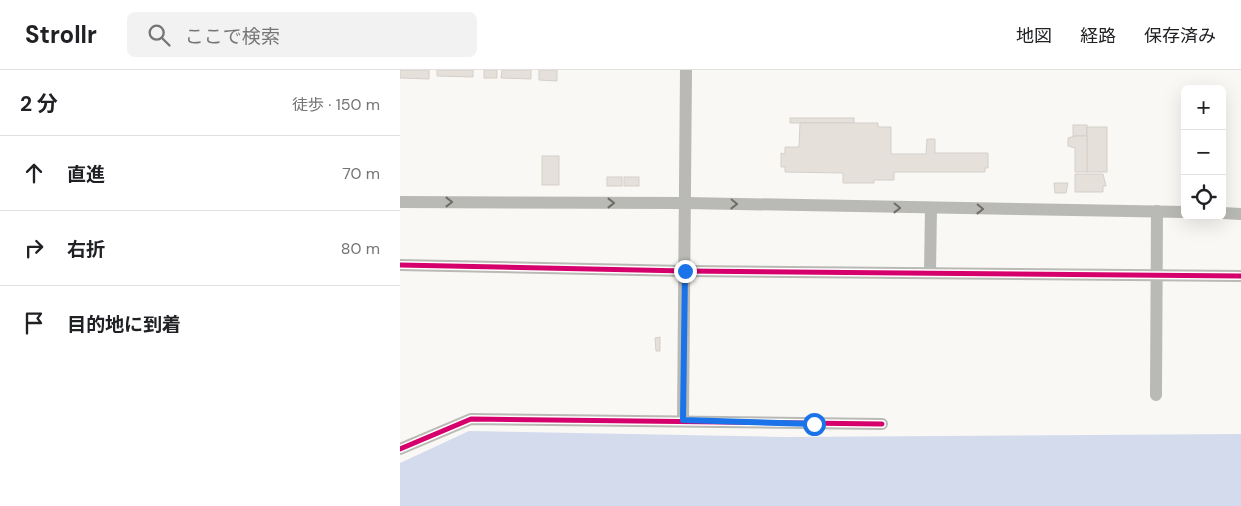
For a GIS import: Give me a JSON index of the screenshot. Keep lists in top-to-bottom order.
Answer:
{
  "page": {
    "header": "Strollr",
    "search": "ここで検索",
    "nav": ["地図", "経路", "保存済み"],
    "heading": ["2 分", "徒歩 · 150 m"],
    "map_buttons": ["+", "−"],
    "list": [
      ["直進", "70 m"],
      ["右折", "80 m"],
      "目的地に到着"
    ]
  }
}
